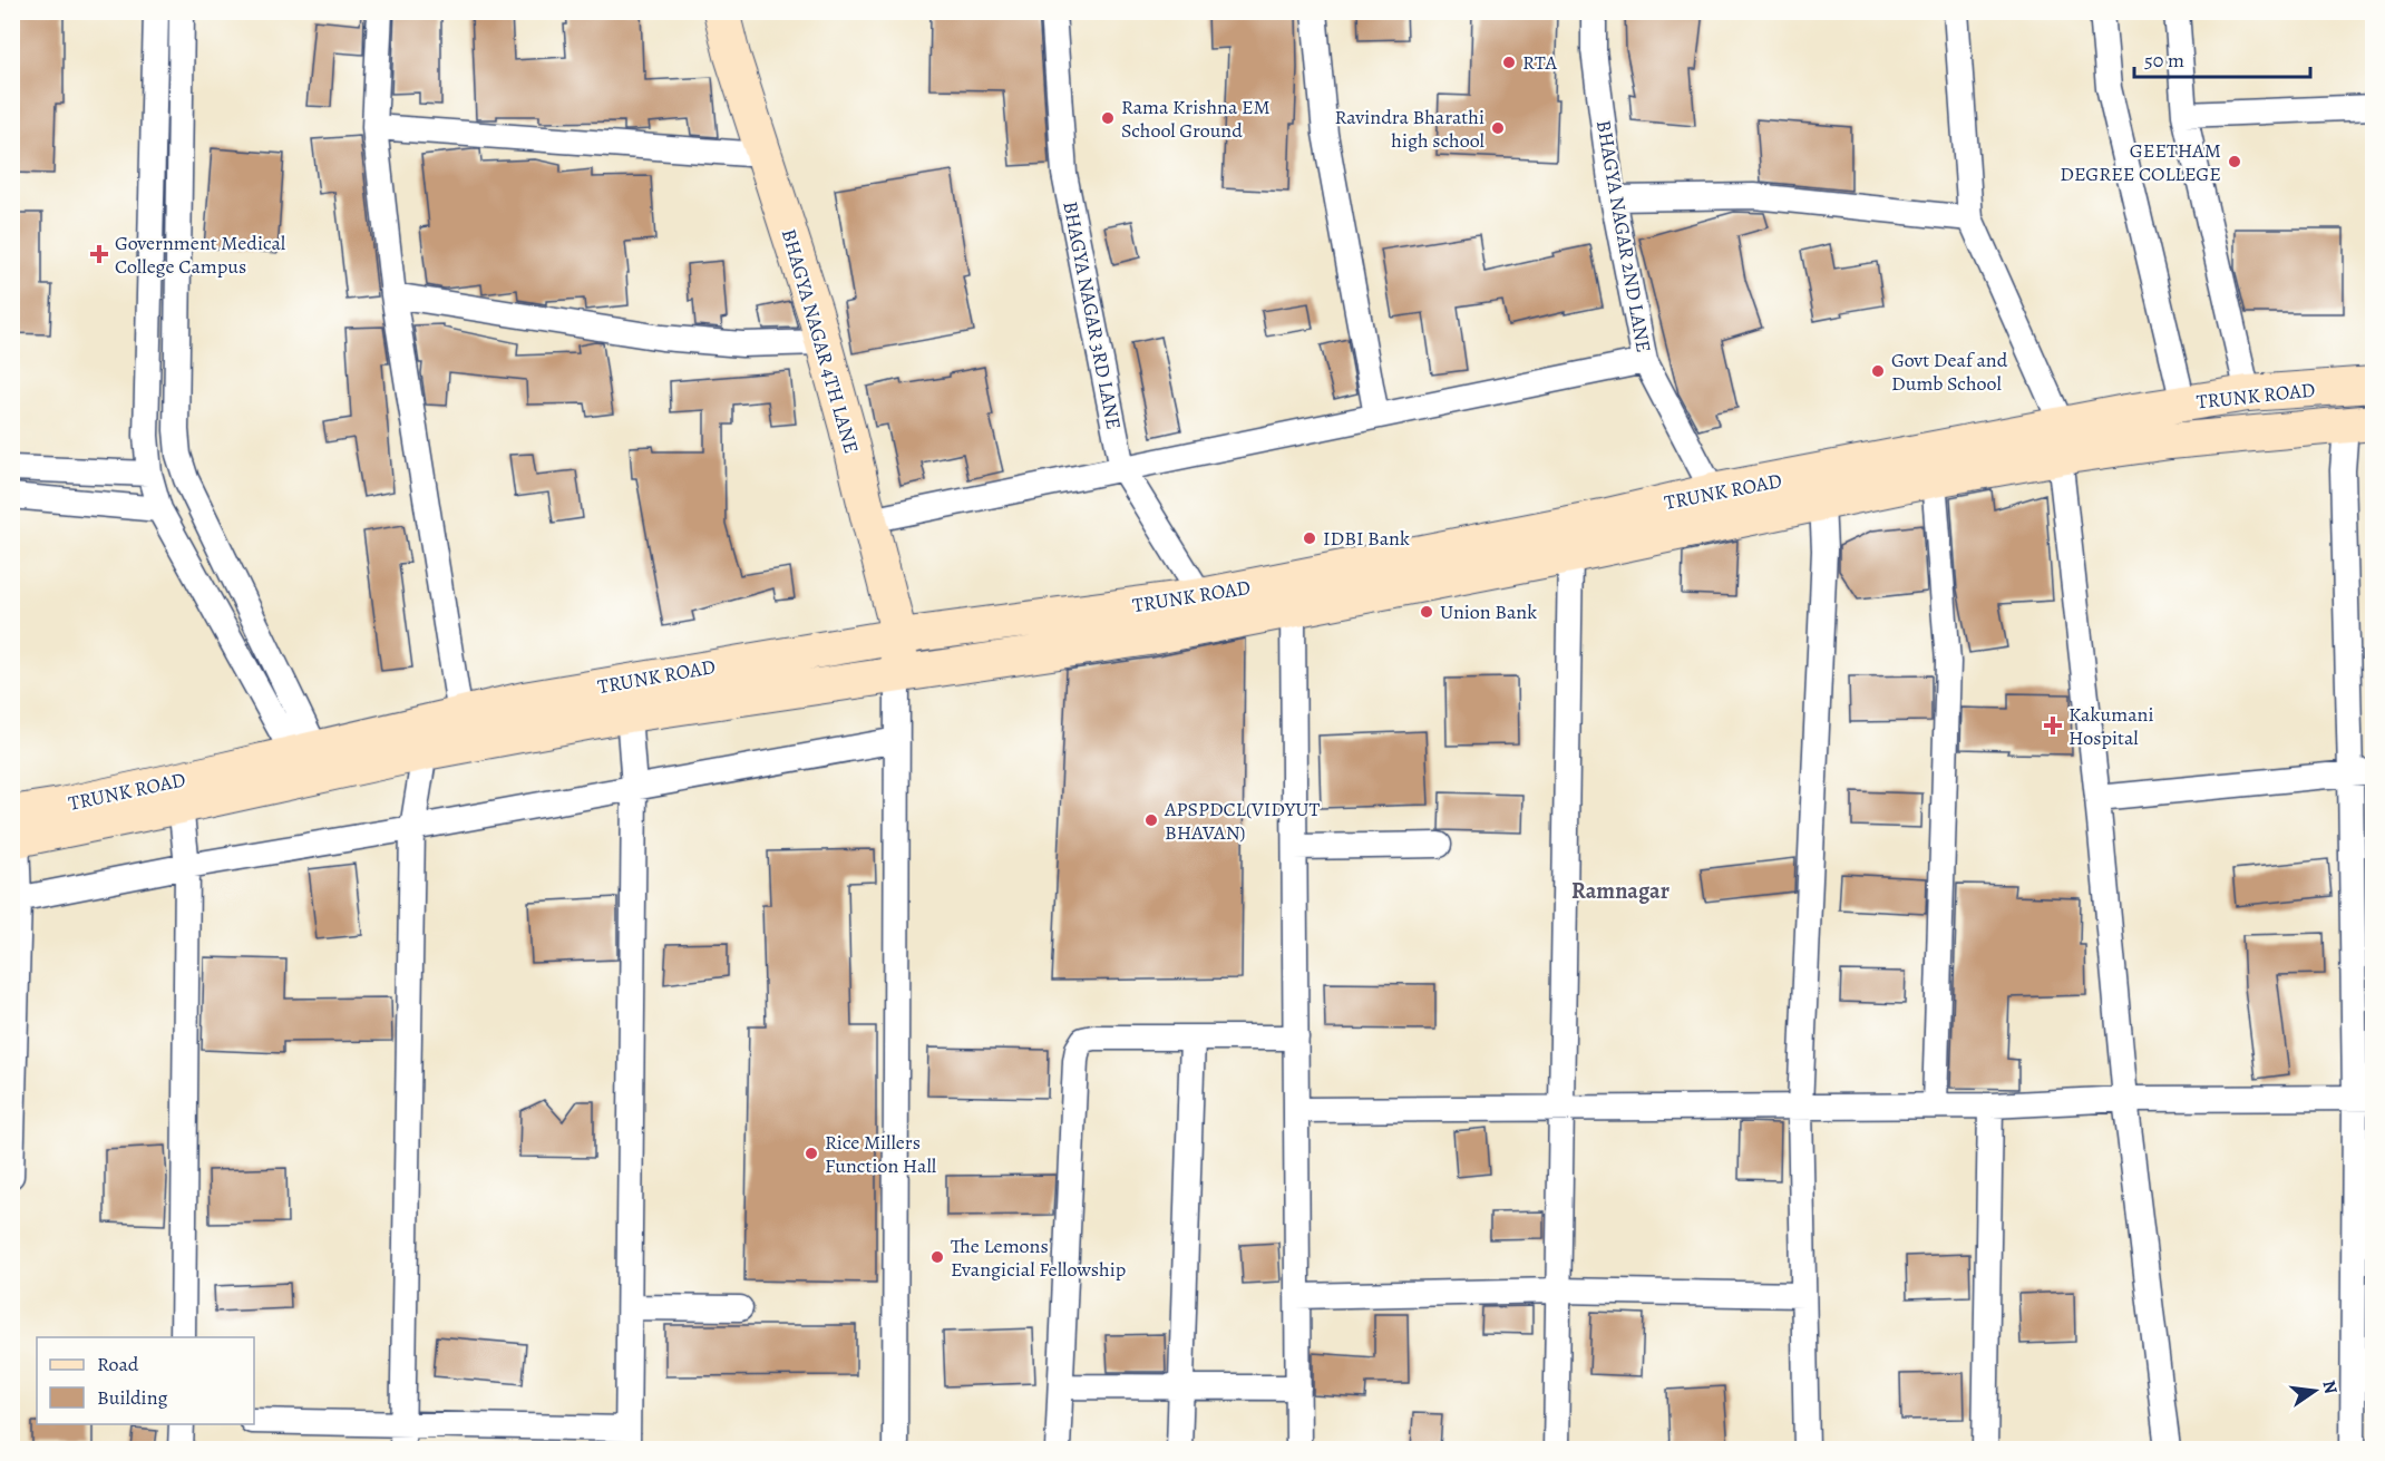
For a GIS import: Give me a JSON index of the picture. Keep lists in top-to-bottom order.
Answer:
{
  "streets": {
    "main road": ["BHAGYA NAGAR 4TH LANE", "TRUNK ROAD"],
    "street": ["BHAGYA NAGAR 2ND LANE", "BHAGYA NAGAR 3RD LANE"]
  },
  "crossings": [
    ["BHAGYA NAGAR 2ND LANE", "TRUNK ROAD"],
    ["BHAGYA NAGAR 3RD LANE", "TRUNK ROAD"],
    ["BHAGYA NAGAR 4TH LANE", "TRUNK ROAD"]
  ],
  "districts": ["Ramnagar"],
  "places": {
    "other": [
      "RTA",
      "Rama Krishna EM School Ground",
      "Ravindra Bharathi high school",
      "GEETHAM DEGREE COLLEGE",
      "Govt Deaf and Dumb School",
      "IDBI Bank",
      "Union Bank",
      "APSPDCL(VIDYUT BHAVAN)",
      "Rice Millers Function Hall",
      "The Lemons Evangicial Fellowship"
    ],
    "health": ["Government Medical College Campus", "Kakumani Hospital"]
  },
  "legend": ["Road", "Building"],
  "scale_bar": "50 m",
  "north": "right"
}
